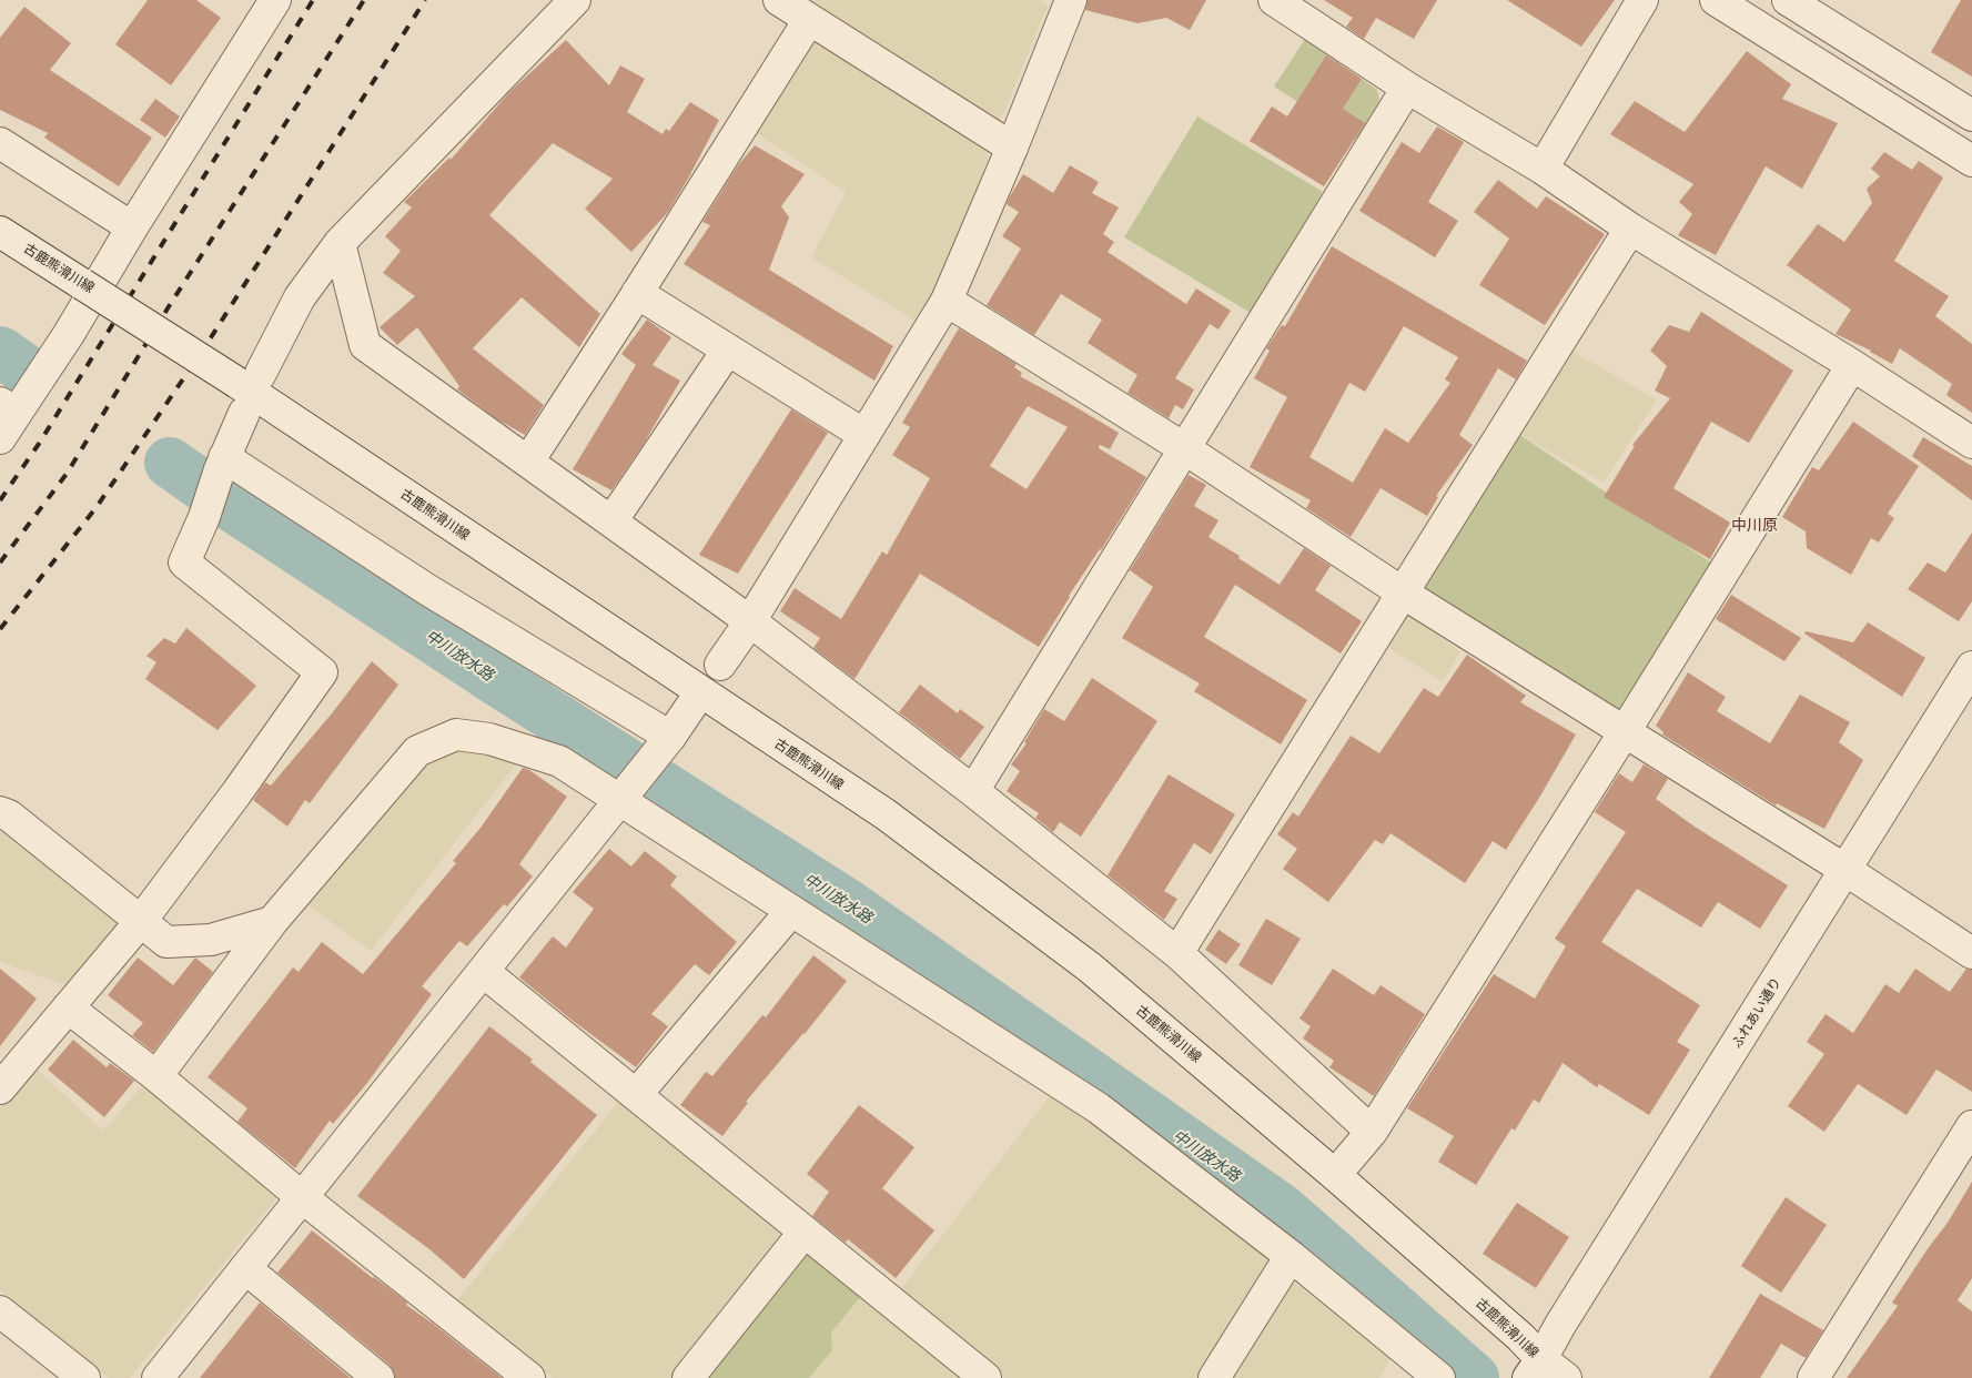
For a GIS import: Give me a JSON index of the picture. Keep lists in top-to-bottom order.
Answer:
{
  "streets": {
    "street": ["古鹿熊滑川線", "ふれあい通り"]
  },
  "crossings": [
    ["古鹿熊滑川線", "ふれあい通り"]
  ],
  "districts": ["中川原"],
  "water": ["中川放水路"]
}
